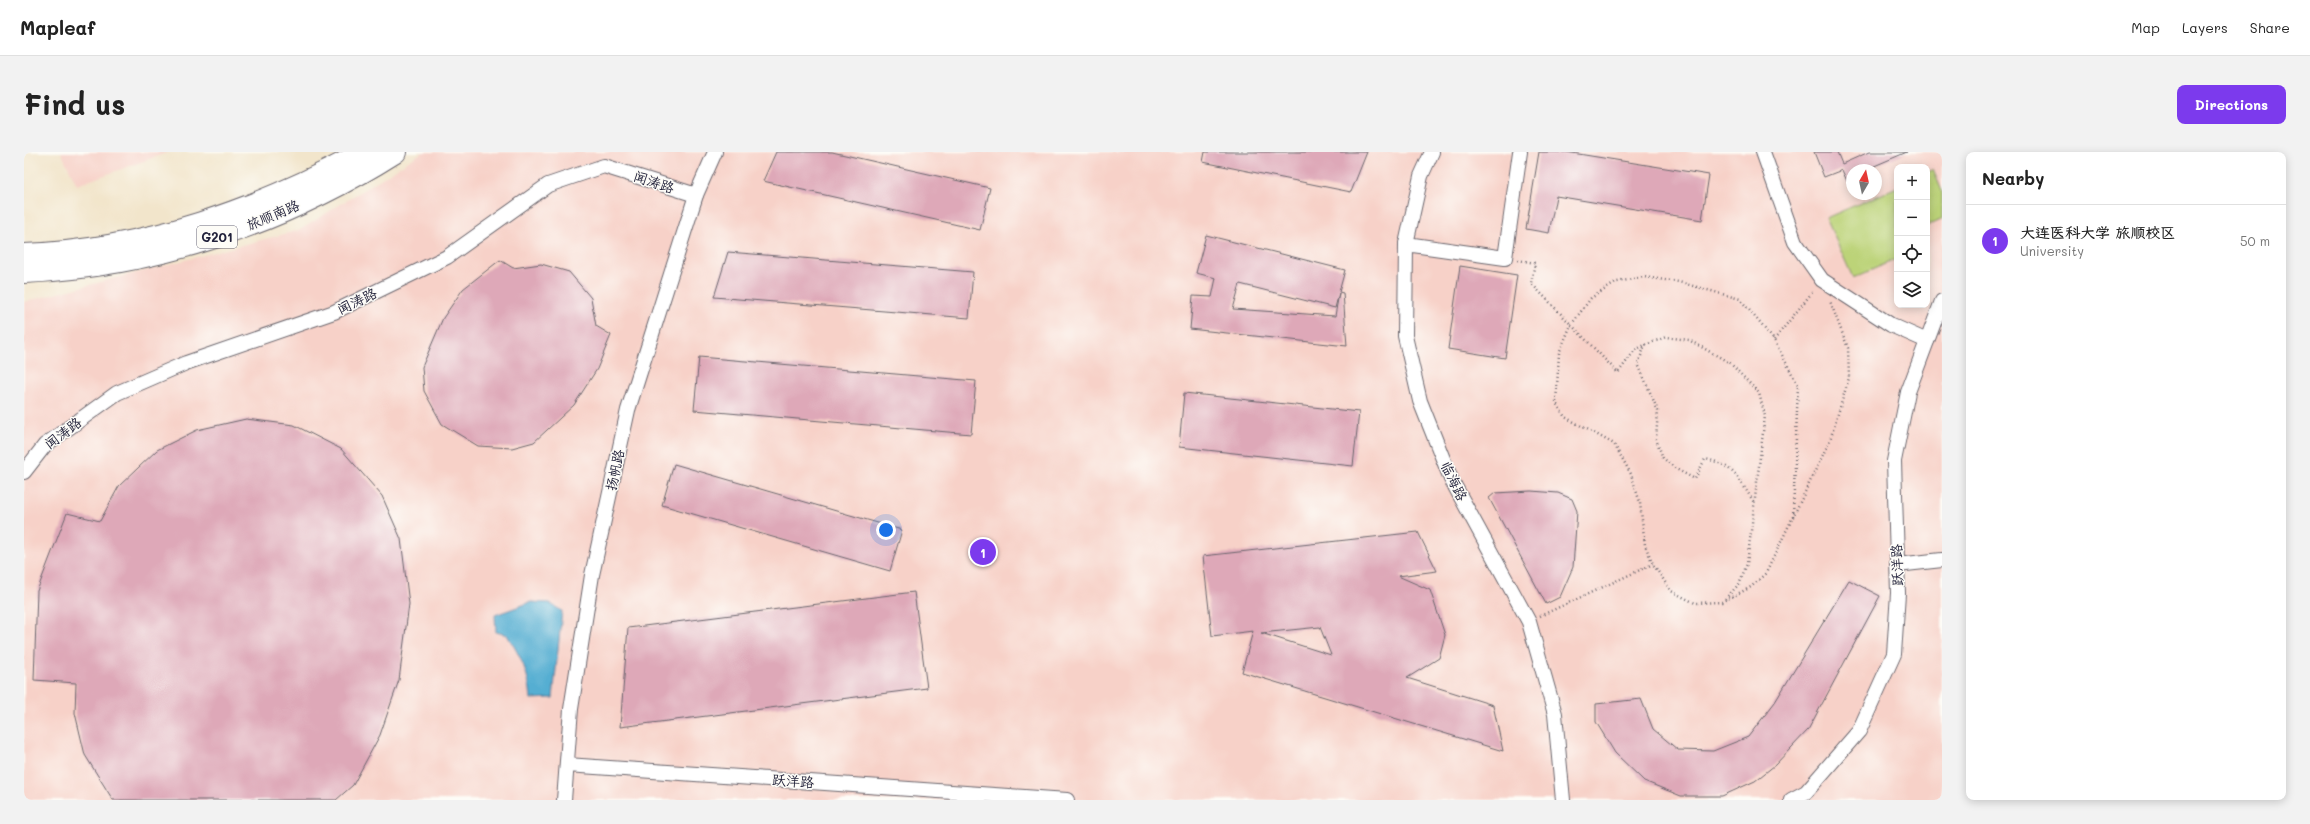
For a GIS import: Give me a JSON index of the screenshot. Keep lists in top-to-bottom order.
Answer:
{
  "streets": {
    "highway": ["旅顺南路", "G201"],
    "street": [
      "闻涛路",
      "扬帆路",
      "临海路",
      "跃洋路"
    ]
  },
  "crossings": [
    ["闻涛路", "扬帆路"],
    ["扬帆路", "跃洋路"]
  ],
  "north": "top",
  "page": {
    "header": "Mapleaf",
    "nav": ["Map", "Layers", "Share"],
    "buttons": "Directions",
    "title": "Find us",
    "heading": "Nearby",
    "map_buttons": ["+", "−"],
    "list": [
      {
        "mark": "1",
        "name": "大连医科大学 旅顺校区",
        "note": "University",
        "value": "50 m"
      }
    ],
    "pins": "1"
  }
}
